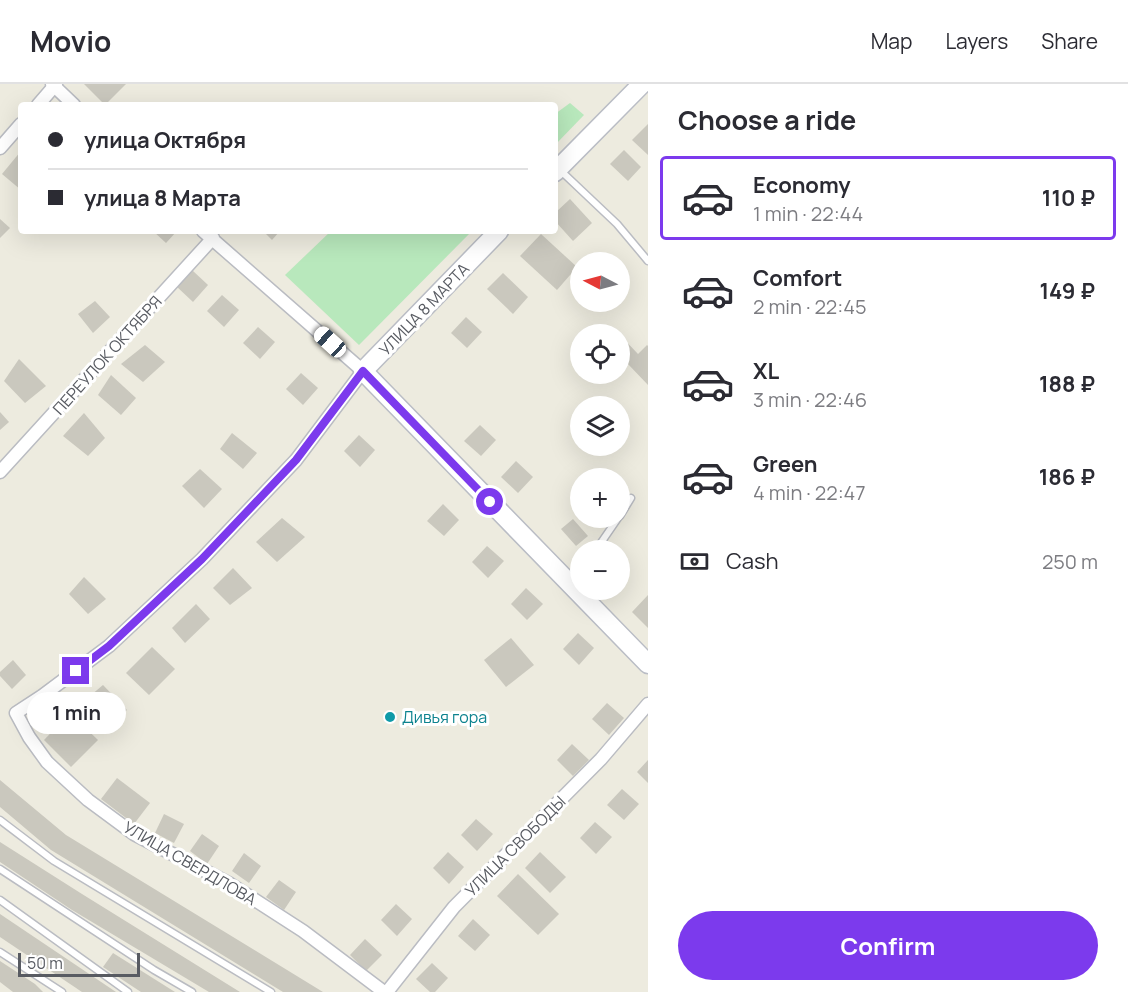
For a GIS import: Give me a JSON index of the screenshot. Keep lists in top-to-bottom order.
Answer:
{
  "streets": {
    "street": [
      "УЛИЦА 8 МАРТА",
      "ПЕРЕУЛОК ОКТЯБРЯ",
      "УЛИЦА СВОБОДЫ",
      "УЛИЦА СВЕРДЛОВА"
    ]
  },
  "crossings": [
    ["УЛИЦА 8 МАРТА", "УЛИЦА СВЕРДЛОВА"],
    ["УЛИЦА СВОБОДЫ", "УЛИЦА СВЕРДЛОВА"]
  ],
  "places": ["Дивья гора"],
  "scale_bar": "50 m",
  "north": "left",
  "page": {
    "header": "Movio",
    "nav": ["Map", "Layers", "Share"],
    "heading": "Choose a ride",
    "banner": ["улица Октября", "улица 8 Марта"],
    "list": [
      {
        "name": "Economy",
        "note": "1 min · 22:44",
        "value": "110 ₽"
      },
      {
        "name": "Comfort",
        "note": "2 min · 22:45",
        "value": "149 ₽"
      },
      {
        "name": "XL",
        "note": "3 min · 22:46",
        "value": "188 ₽"
      },
      {
        "name": "Green",
        "note": "4 min · 22:47",
        "value": "186 ₽"
      }
    ],
    "map_buttons": ["+", "−"],
    "pay": ["Cash", "250 m"],
    "bubble": "1 min",
    "buttons": "Confirm",
    "scale": "50 m"
  }
}
